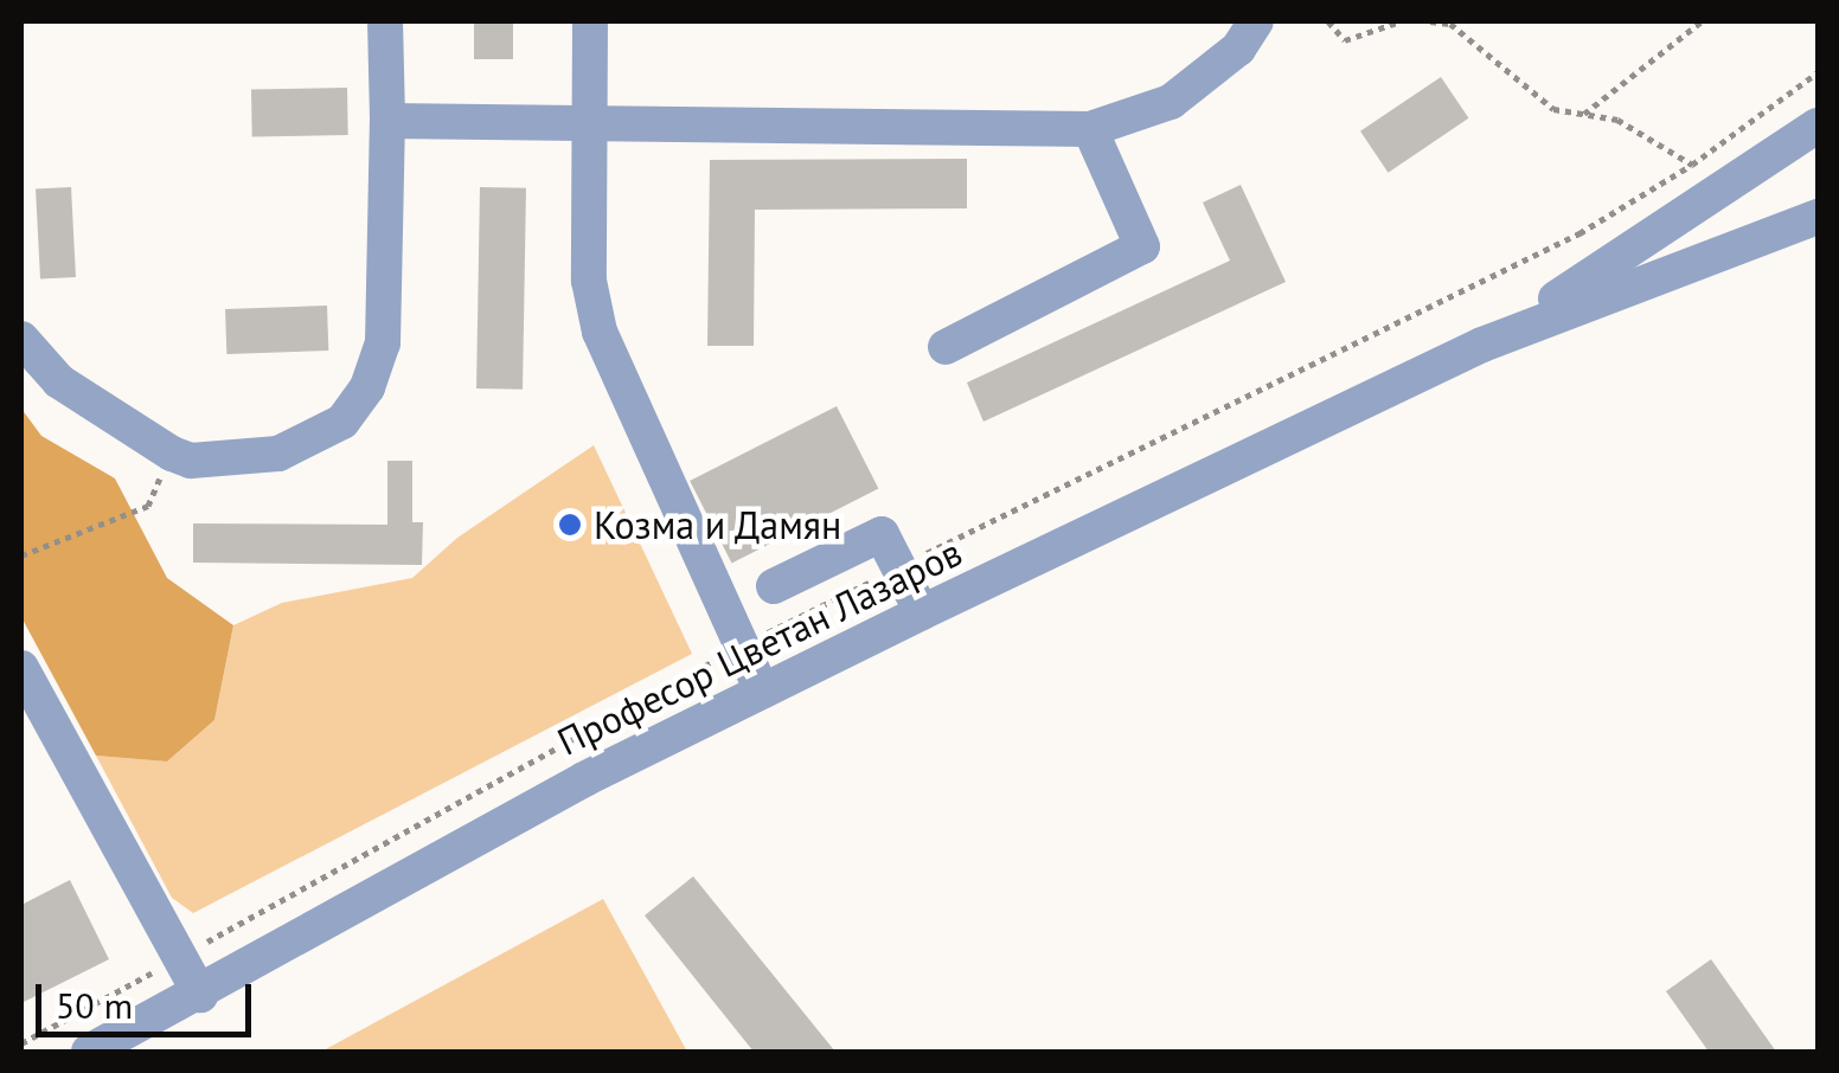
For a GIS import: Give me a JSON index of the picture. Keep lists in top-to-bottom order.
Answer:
{
  "streets": {
    "street": ["Професор Цветан Лазаров"]
  },
  "places": ["Козма и Дамян"],
  "scale_bar": "50 m"
}
